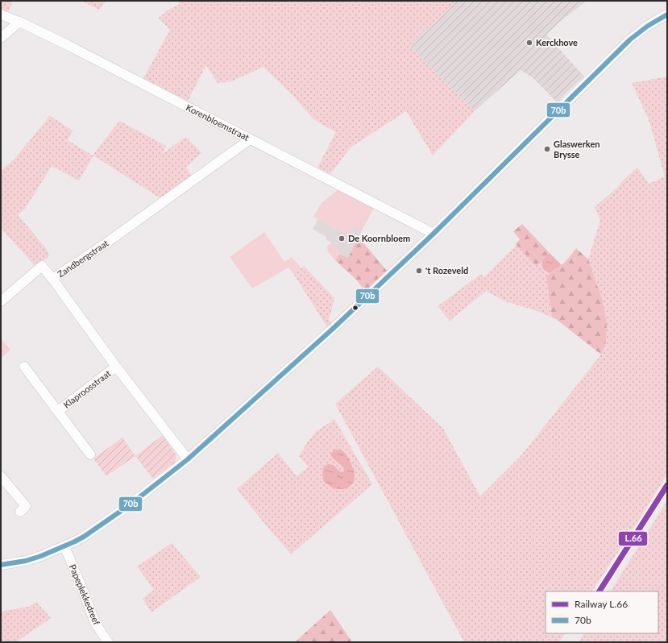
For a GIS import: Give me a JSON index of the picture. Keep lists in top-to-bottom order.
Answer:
{
  "streets": {
    "street": [
      "Korenbloemstraat",
      "Zandbergstraat",
      "Klaproosstraat",
      "Papeplekkedreef"
    ]
  },
  "crossings": [
    ["Korenbloemstraat", "Zandbergstraat"],
    ["Zandbergstraat", "Klaproosstraat"]
  ],
  "places": [
    "Kerckhove",
    "Glaswerken Brysse",
    "De Koornbloem",
    "'t Rozeveld"
  ],
  "lines": ["transit line 70b", "rail line L.66"],
  "legend": ["Railway L.66", "70b"]
}
